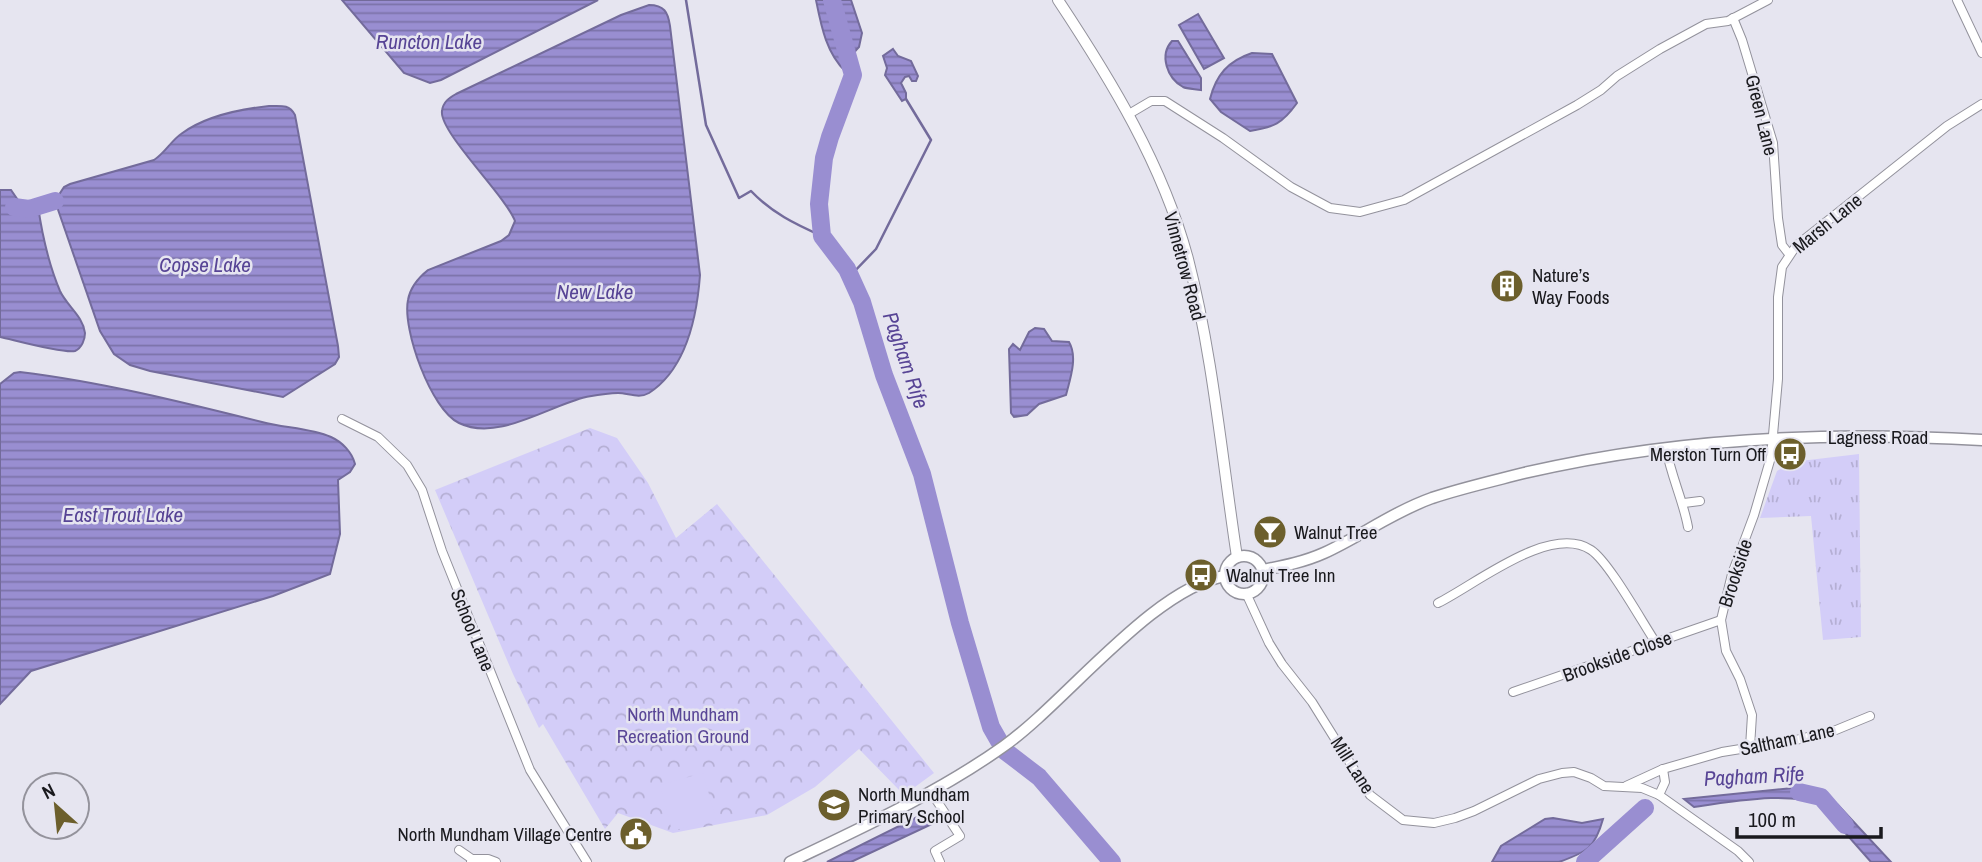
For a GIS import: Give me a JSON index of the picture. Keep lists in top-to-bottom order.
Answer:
{
  "streets": {
    "main road": ["Lagness Road"],
    "street": [
      "Green Lane",
      "Marsh Lane",
      "Vinnetrow Road",
      "Brookside",
      "School Lane",
      "Brookside Close",
      "Saltham Lane",
      "Mill Lane"
    ]
  },
  "crossings": [
    ["Green Lane", "Marsh Lane"],
    ["Marsh Lane", "Lagness Road"],
    ["Marsh Lane", "Brookside"],
    ["Vinnetrow Road", "Lagness Road"],
    ["Vinnetrow Road", "Mill Lane"],
    ["Lagness Road", "Brookside"],
    ["Lagness Road", "Mill Lane"],
    ["Brookside", "Brookside Close"],
    ["Brookside", "Saltham Lane"],
    ["Saltham Lane", "Mill Lane"]
  ],
  "water": [
    "Runcton Lake",
    "Copse Lake",
    "New Lake",
    "Pagham Rife",
    "East Trout Lake"
  ],
  "parks": ["North Mundham Recreation Ground"],
  "places": {
    "building": ["Nature’s Way Foods"],
    "bus stop": ["Merston Turn Off", "Walnut Tree Inn"],
    "bar": ["Walnut Tree"],
    "school or university": ["North Mundham Primary School"],
    "public building": ["North Mundham Village Centre"]
  },
  "scale_bar": "100 m",
  "north": "top left"
}
